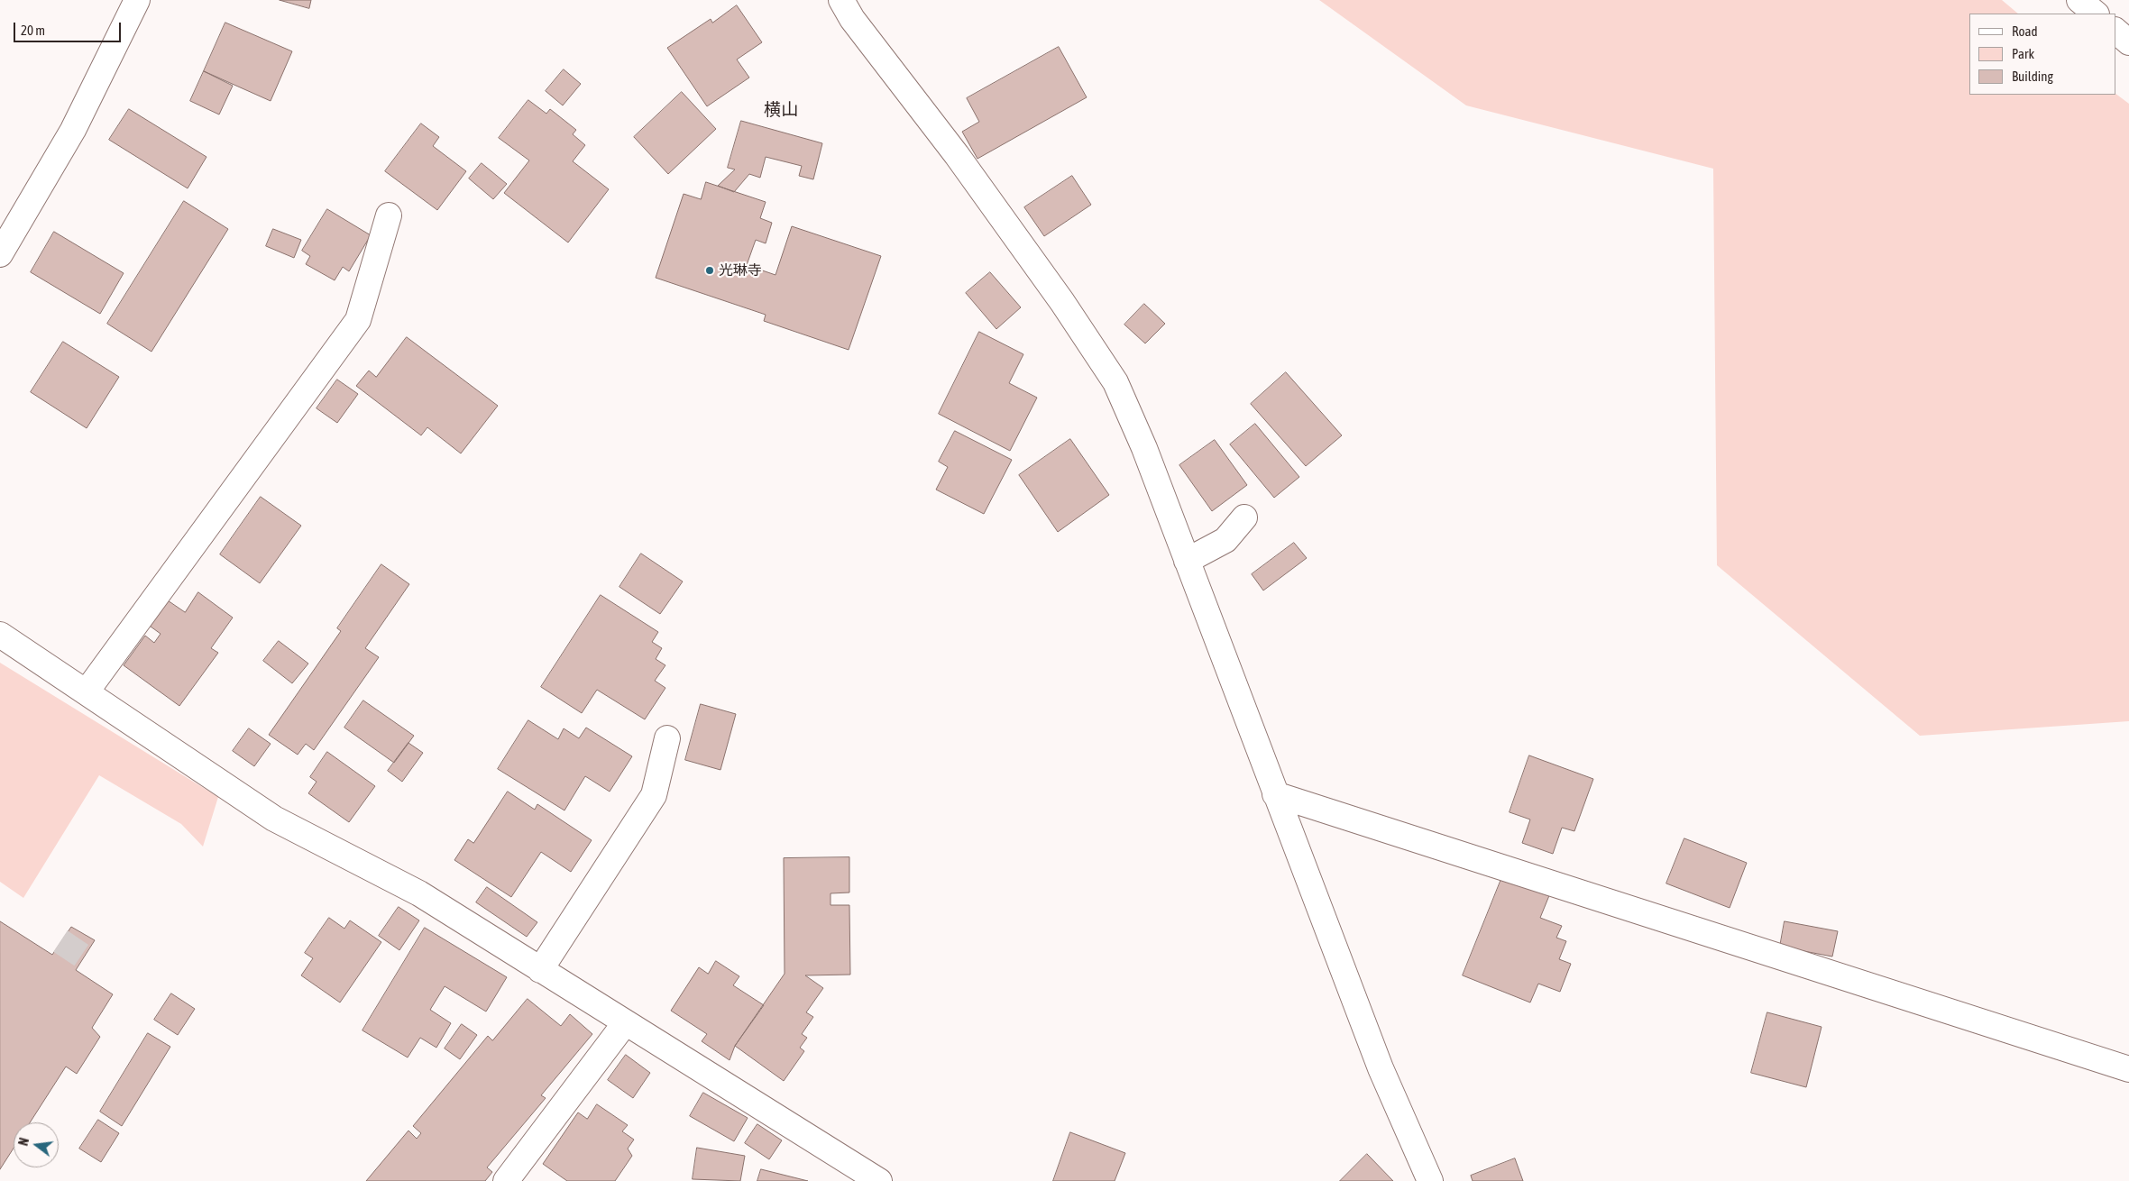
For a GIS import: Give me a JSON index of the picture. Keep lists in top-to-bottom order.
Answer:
{
  "districts": ["横山"],
  "places": ["光琳寺"],
  "legend": ["Road", "Park", "Building"],
  "scale_bar": "20 m",
  "north": "left"
}
